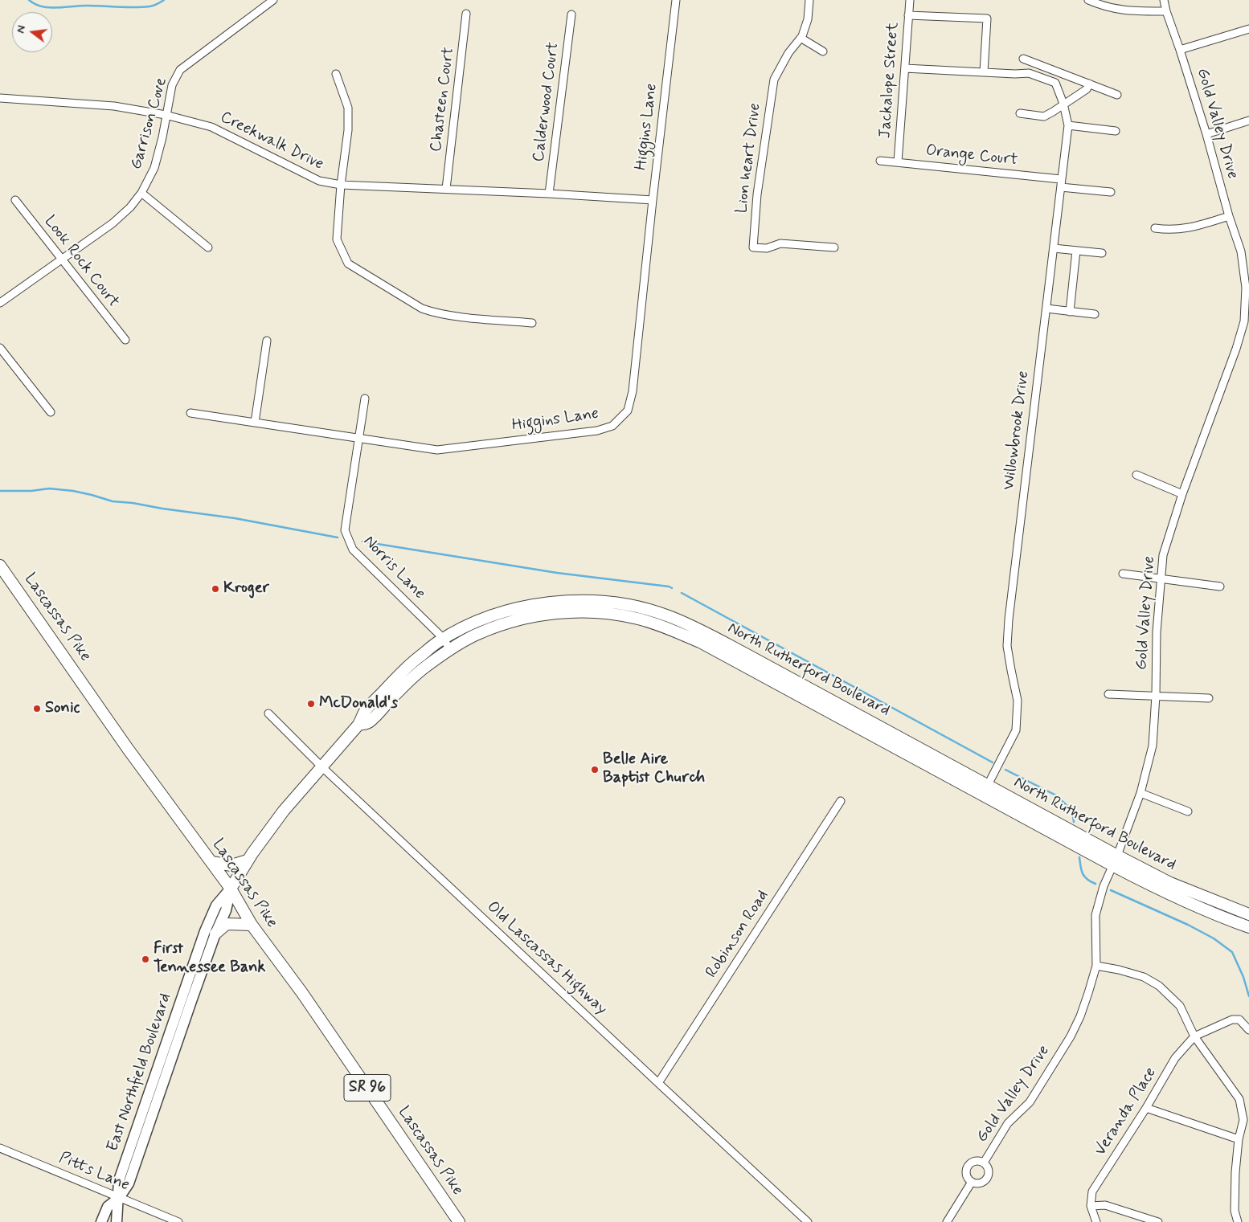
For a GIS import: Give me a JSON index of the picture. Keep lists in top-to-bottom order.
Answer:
{
  "streets": {
    "main road": [
      "Lascassas Pike",
      "North Rutherford Boulevard",
      "East Northfield Boulevard",
      "SR 96"
    ],
    "street": [
      "Jackalope Street",
      "Chasteen Court",
      "Calderwood Court",
      "Garrison Cove",
      "Gold Valley Drive",
      "Higgins Lane",
      "Creekwalk Drive",
      "Orange Court",
      "Lion heart Drive",
      "Look Rock Court",
      "Willowbrook Drive",
      "Norris Lane",
      "Robinson Road",
      "Old Lascassas Highway",
      "Veranda Place",
      "Pitts Lane"
    ]
  },
  "crossings": [
    ["Jackalope Street", "Orange Court"],
    ["Chasteen Court", "Creekwalk Drive"],
    ["Calderwood Court", "Creekwalk Drive"],
    ["Garrison Cove", "Creekwalk Drive"],
    ["Garrison Cove", "Look Rock Court"],
    ["Gold Valley Drive", "North Rutherford Boulevard"],
    ["Higgins Lane", "Creekwalk Drive"],
    ["Higgins Lane", "Norris Lane"],
    ["Orange Court", "Willowbrook Drive"],
    ["Willowbrook Drive", "North Rutherford Boulevard"],
    ["Norris Lane", "North Rutherford Boulevard"],
    ["Lascassas Pike", "North Rutherford Boulevard"],
    ["Lascassas Pike", "East Northfield Boulevard"],
    ["North Rutherford Boulevard", "Old Lascassas Highway"],
    ["North Rutherford Boulevard", "East Northfield Boulevard"],
    ["Robinson Road", "Old Lascassas Highway"],
    ["East Northfield Boulevard", "Pitts Lane"]
  ],
  "places": [
    "Kroger",
    "McDonald's",
    "Sonic",
    "Belle Aire Baptist Church",
    "First Tennessee Bank"
  ],
  "north": "left"
}
